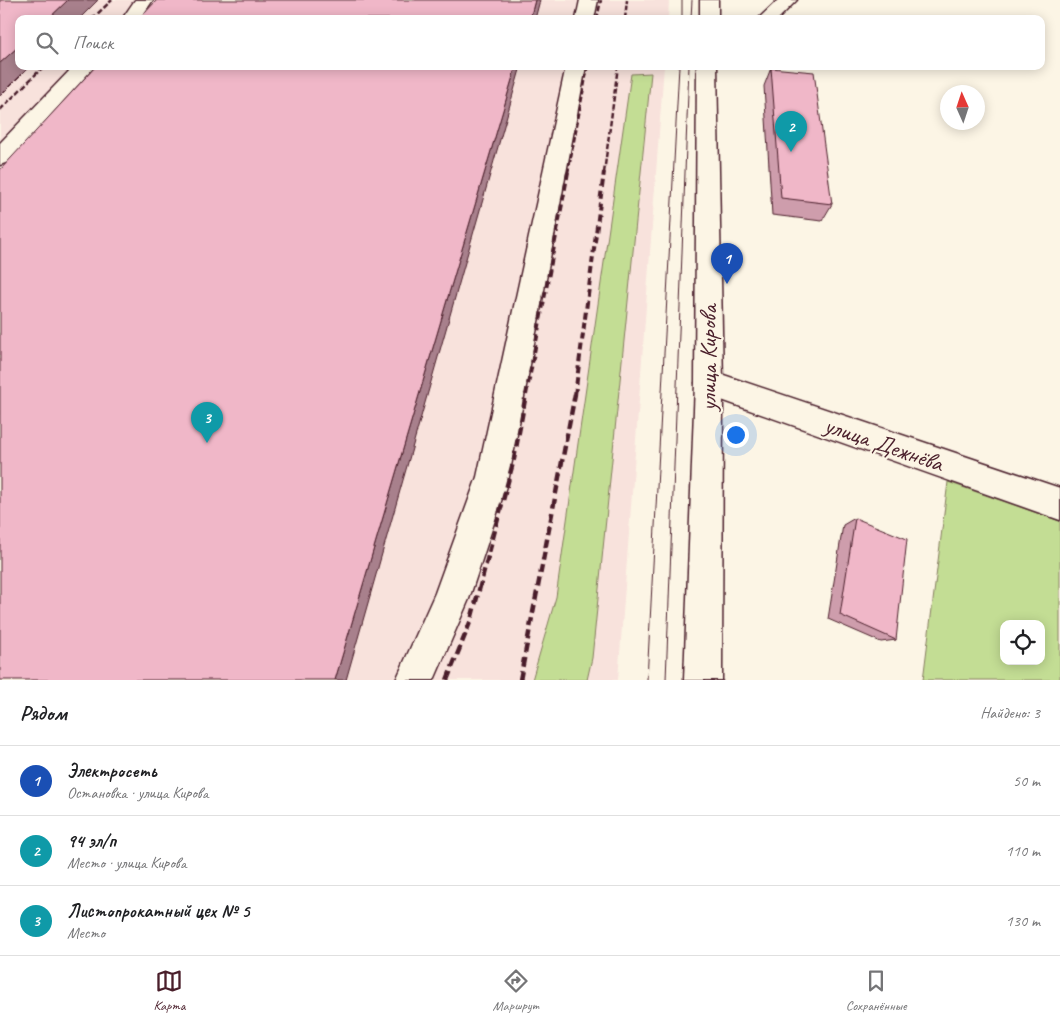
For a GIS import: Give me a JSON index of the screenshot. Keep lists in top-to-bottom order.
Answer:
{
  "streets": {
    "main road": ["улица Кирова", "улица Дежнёва"]
  },
  "crossings": [
    ["улица Кирова", "улица Дежнёва"]
  ],
  "north": "top",
  "page": {
    "search": "Поиск",
    "pins": ["2", "1", "3"],
    "heading": ["Рядом", "Найдено: 3"],
    "list": [
      {
        "mark": "1",
        "name": "Электросеть",
        "note": "Остановка · улица Кирова",
        "value": "50 m"
      },
      {
        "mark": "2",
        "name": "94 эл/п",
        "note": "Место · улица Кирова",
        "value": "110 m"
      },
      {
        "mark": "3",
        "name": "Листопрокатный цех № 5",
        "note": "Место",
        "value": "130 m"
      }
    ],
    "nav": ["Карта", "Маршрут", "Сохранённые"]
  }
}
